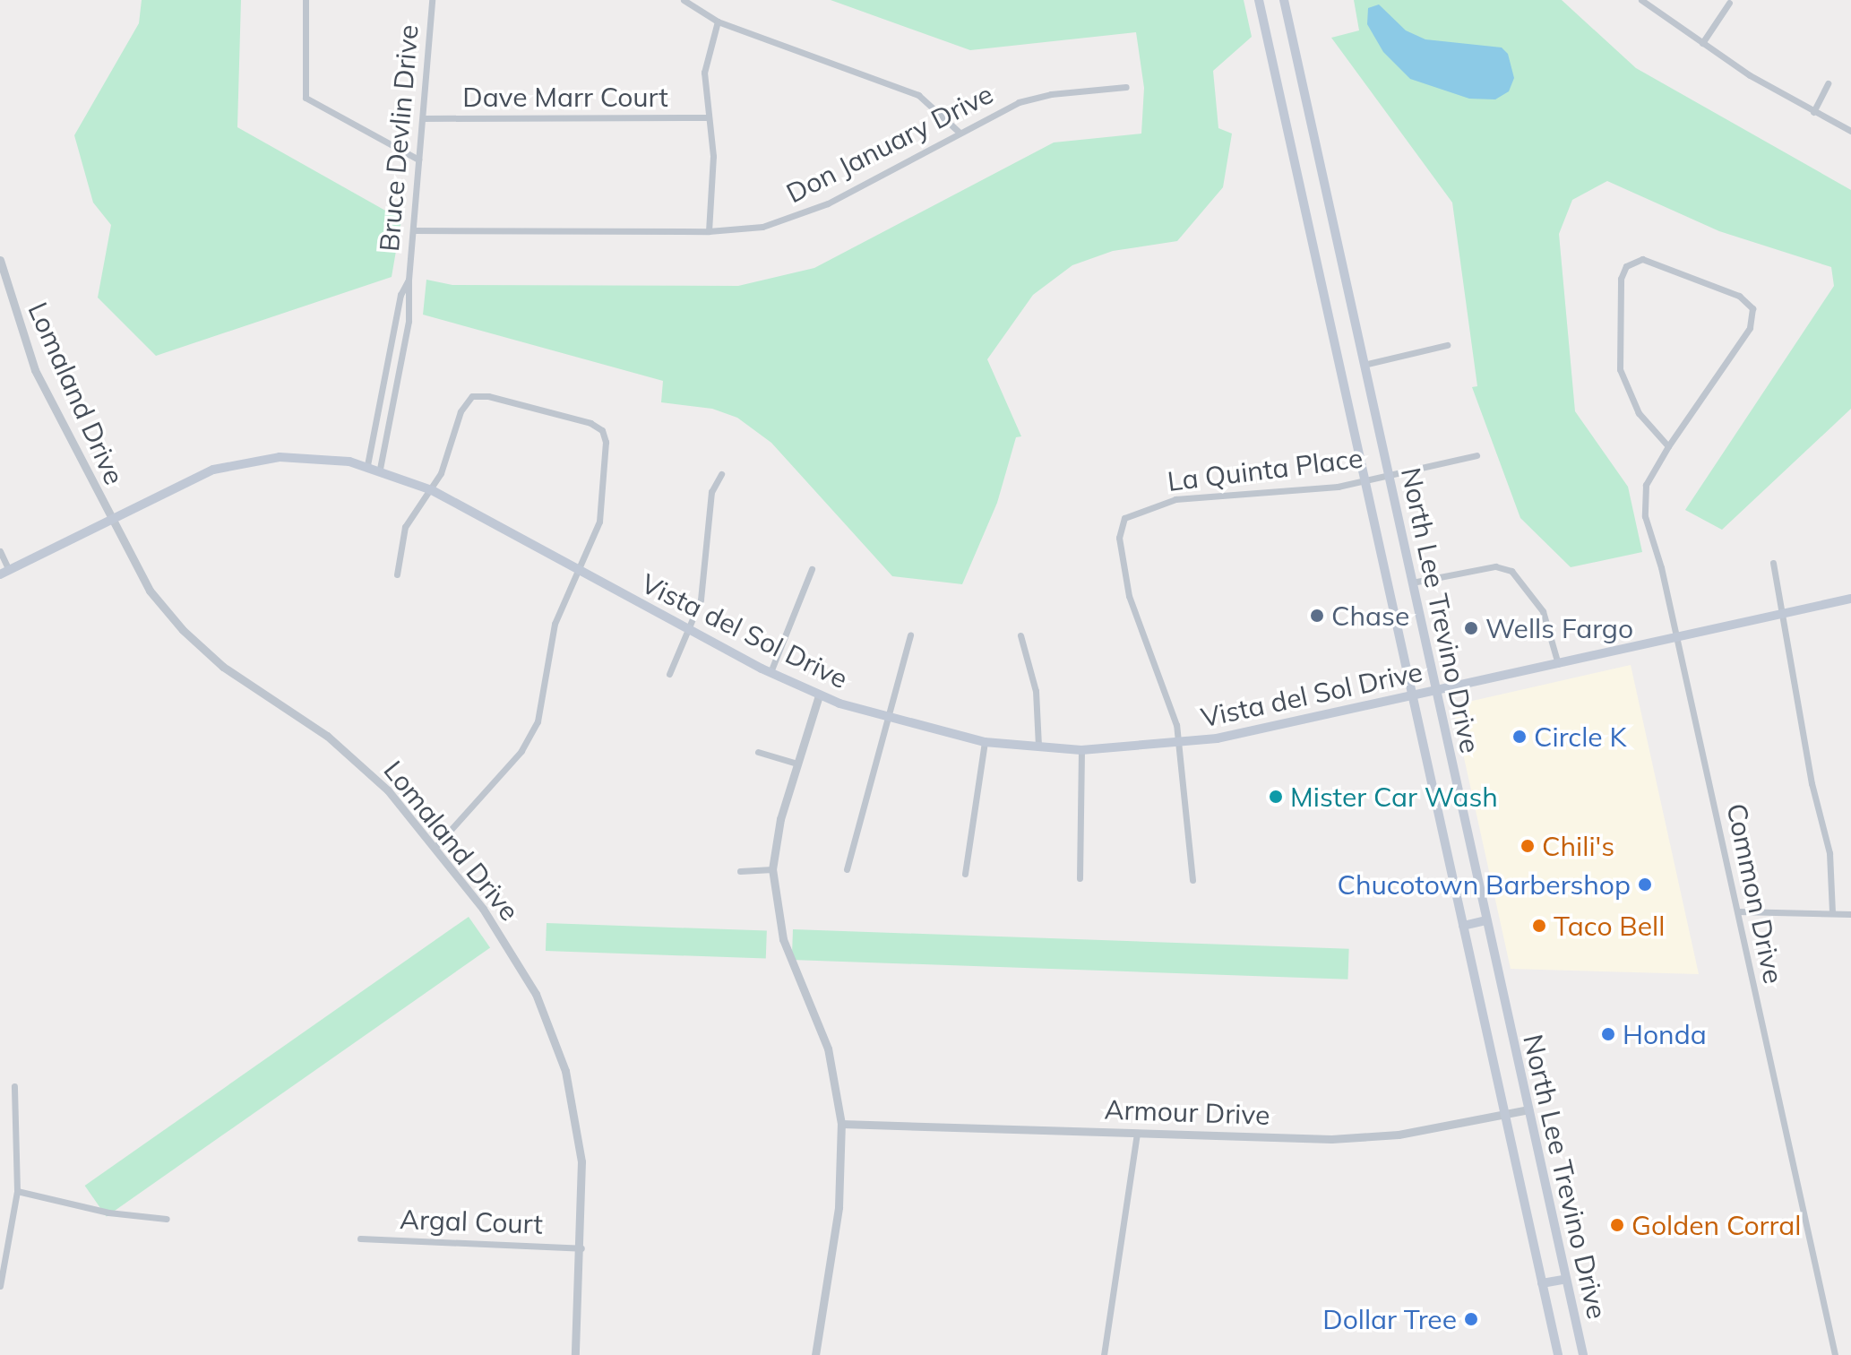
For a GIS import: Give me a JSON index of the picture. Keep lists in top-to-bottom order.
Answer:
{
  "streets": {
    "main road": ["North Lee Trevino Drive", "Vista del Sol Drive"],
    "street": [
      "Dave Marr Court",
      "Bruce Devlin Drive",
      "Don January Drive",
      "Lomaland Drive",
      "La Quinta Place",
      "Common Drive",
      "Armour Drive",
      "Argal Court"
    ]
  },
  "crossings": [
    ["Dave Marr Court", "Bruce Devlin Drive"],
    ["Bruce Devlin Drive", "Don January Drive"],
    ["Bruce Devlin Drive", "Vista del Sol Drive"],
    ["Lomaland Drive", "Vista del Sol Drive"],
    ["Lomaland Drive", "Argal Court"],
    ["La Quinta Place", "North Lee Trevino Drive"],
    ["La Quinta Place", "Vista del Sol Drive"],
    ["North Lee Trevino Drive", "Vista del Sol Drive"],
    ["North Lee Trevino Drive", "Armour Drive"],
    ["Vista del Sol Drive", "Common Drive"]
  ],
  "places": [
    "Chase",
    "Wells Fargo",
    "Circle K",
    "Mister Car Wash",
    "Chili's",
    "Chucotown Barbershop",
    "Taco Bell",
    "Honda",
    "Golden Corral",
    "Dollar Tree"
  ]
}
